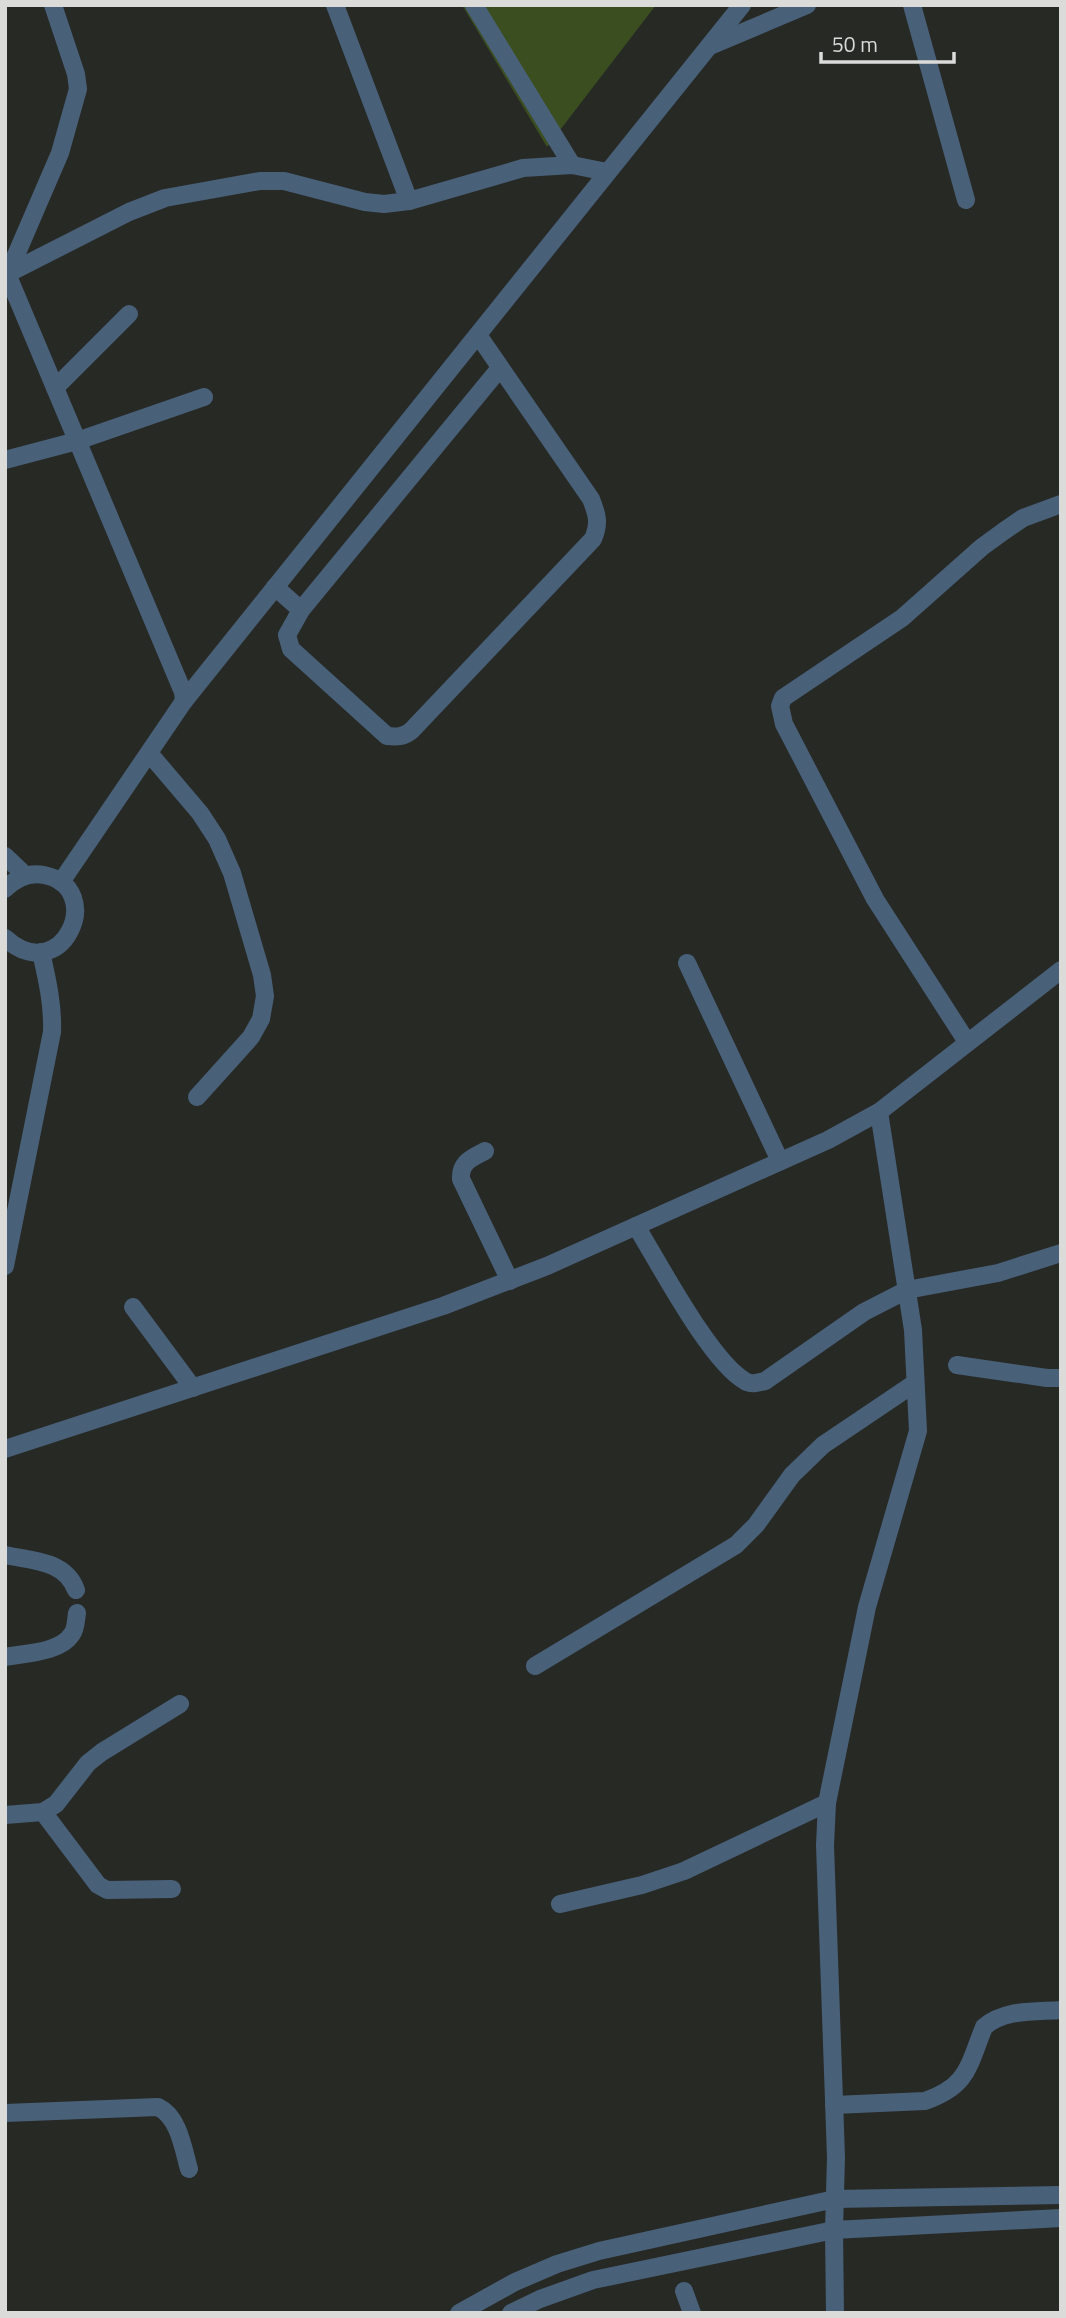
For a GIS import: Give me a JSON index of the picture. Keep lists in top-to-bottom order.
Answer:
{
  "scale_bar": "50 m"
}
